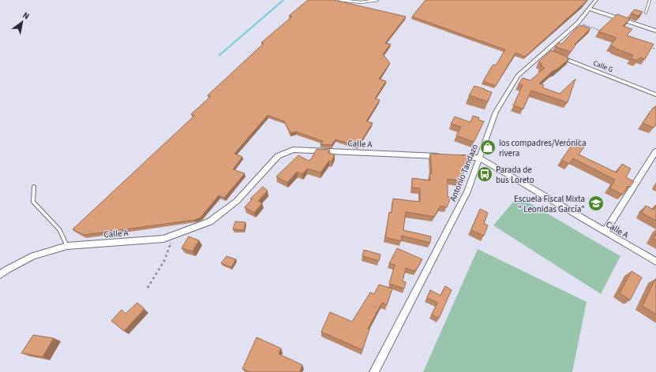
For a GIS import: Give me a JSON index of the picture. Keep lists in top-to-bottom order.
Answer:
{
  "streets": {
    "street": ["Calle G", "Calle A", "Antonio Tandazo"]
  },
  "crossings": [
    ["Calle A", "Antonio Tandazo"]
  ],
  "places": {
    "shop": ["los compadres/Verónica rivera"],
    "bus stop": ["Parada de bus Loreto"],
    "school or university": ["Escuela Fiscal Mixta \" Leonidas García\""]
  },
  "north": "top right"
}
